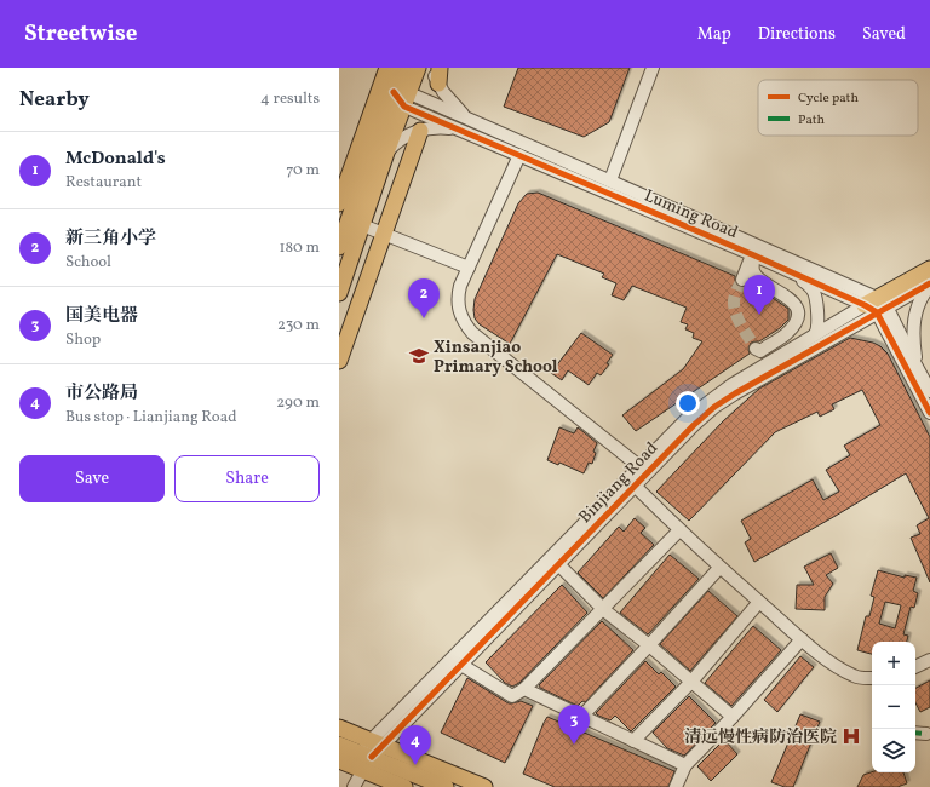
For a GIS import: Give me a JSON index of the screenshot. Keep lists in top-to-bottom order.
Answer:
{
  "streets": {
    "main road": ["Binjiang Road"],
    "street": ["Luming Road"]
  },
  "crossings": [
    ["Luming Road", "Binjiang Road"]
  ],
  "places": {
    "school or university": ["Xinsanjiao Primary School"],
    "hospital": ["清远慢性病防治医院"]
  },
  "legend": ["Cycle path", "Path"],
  "page": {
    "header": "Streetwise",
    "nav": ["Map", "Directions", "Saved"],
    "heading": ["Nearby", "4 results"],
    "list": [
      {
        "mark": "1",
        "name": "McDonald's",
        "note": "Restaurant",
        "value": "70 m"
      },
      {
        "mark": "2",
        "name": "新三角小学",
        "note": "School",
        "value": "180 m"
      },
      {
        "mark": "3",
        "name": "国美电器",
        "note": "Shop",
        "value": "230 m"
      },
      {
        "mark": "4",
        "name": "市公路局",
        "note": "Bus stop · Lianjiang Road",
        "value": "290 m"
      }
    ],
    "pins": [
      "1",
      "2",
      "3",
      "4"
    ],
    "buttons": ["Save", "Share"],
    "map_buttons": ["+", "−"]
  }
}
